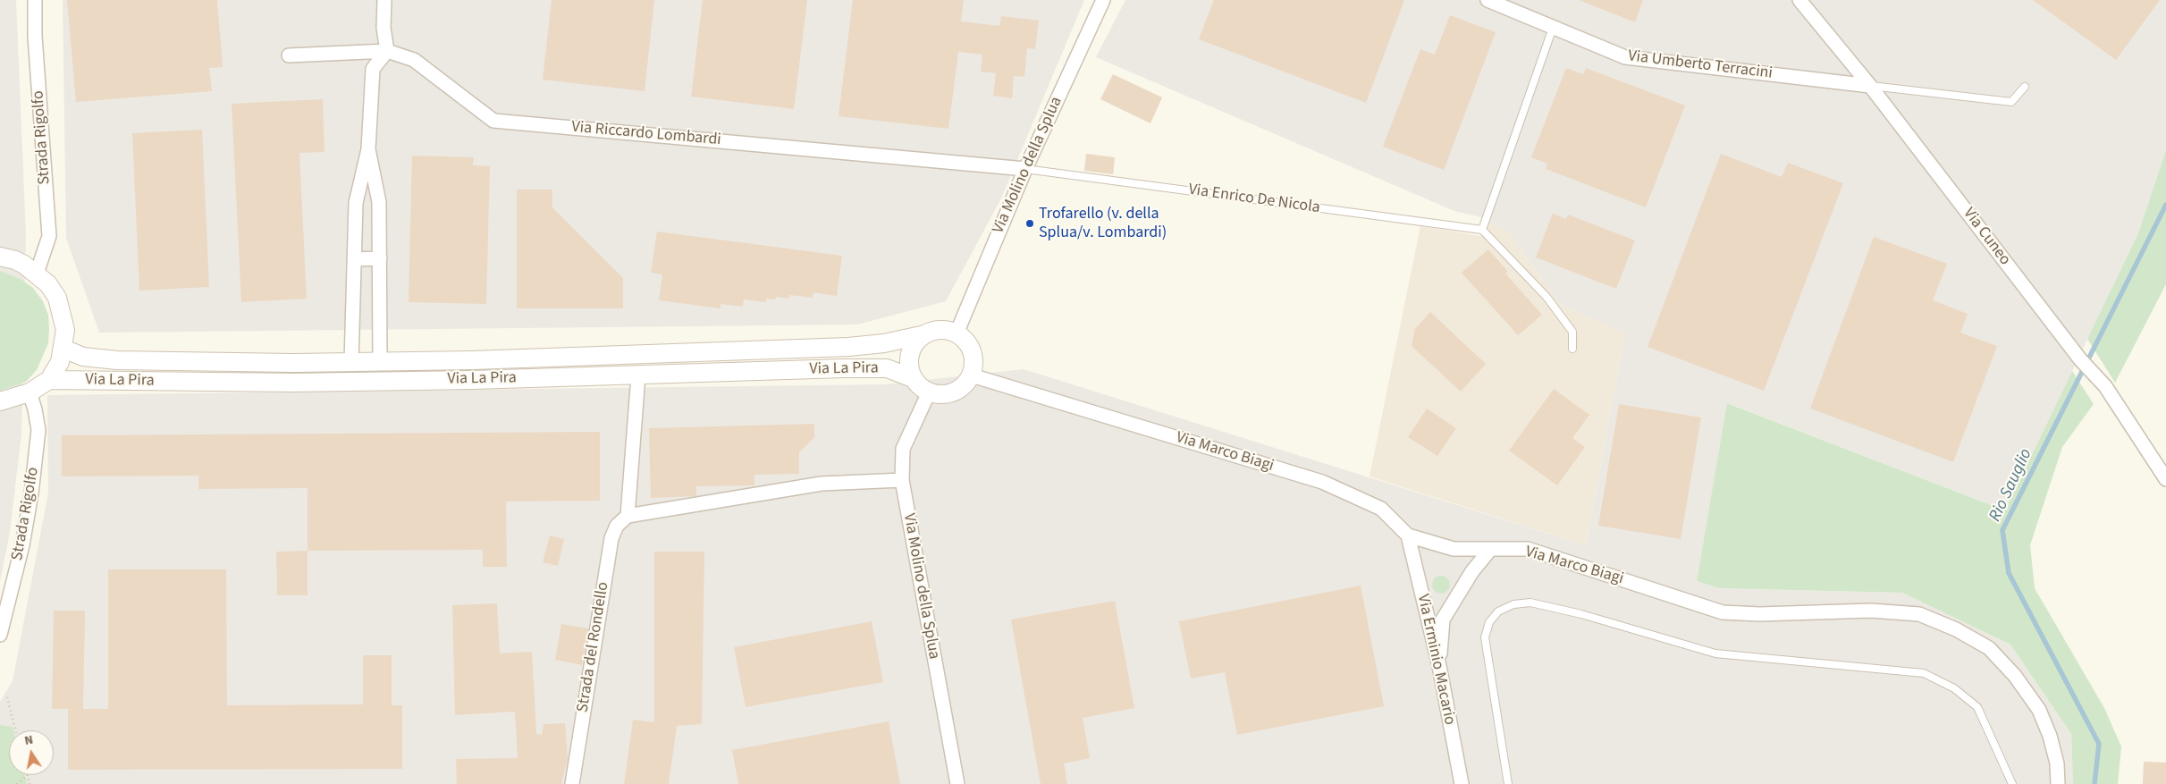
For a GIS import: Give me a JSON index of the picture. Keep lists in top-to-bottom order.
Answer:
{
  "streets": {
    "street": [
      "Via Umberto Terracini",
      "Via Riccardo Lombardi",
      "Strada Rigolfo",
      "Via Molino della Splua",
      "Via Cuneo",
      "Via La Pira",
      "Via Marco Biagi",
      "Strada del Rondello",
      "Via Erminio Macario"
    ],
    "lane": ["Via Enrico De Nicola"]
  },
  "crossings": [
    ["Via Umberto Terracini", "Via Cuneo"],
    ["Via Riccardo Lombardi", "Via Molino della Splua"],
    ["Via Riccardo Lombardi", "Via Enrico De Nicola"],
    ["Via Molino della Splua", "Via Enrico De Nicola"],
    ["Via Molino della Splua", "Via La Pira"],
    ["Via Molino della Splua", "Via Marco Biagi"],
    ["Via La Pira", "Via Marco Biagi"],
    ["Via Marco Biagi", "Via Erminio Macario"]
  ],
  "water": ["Rio Sauglio"],
  "places": ["Trofarello (v. della Splua/v. Lombardi)"],
  "north": "top"
}
